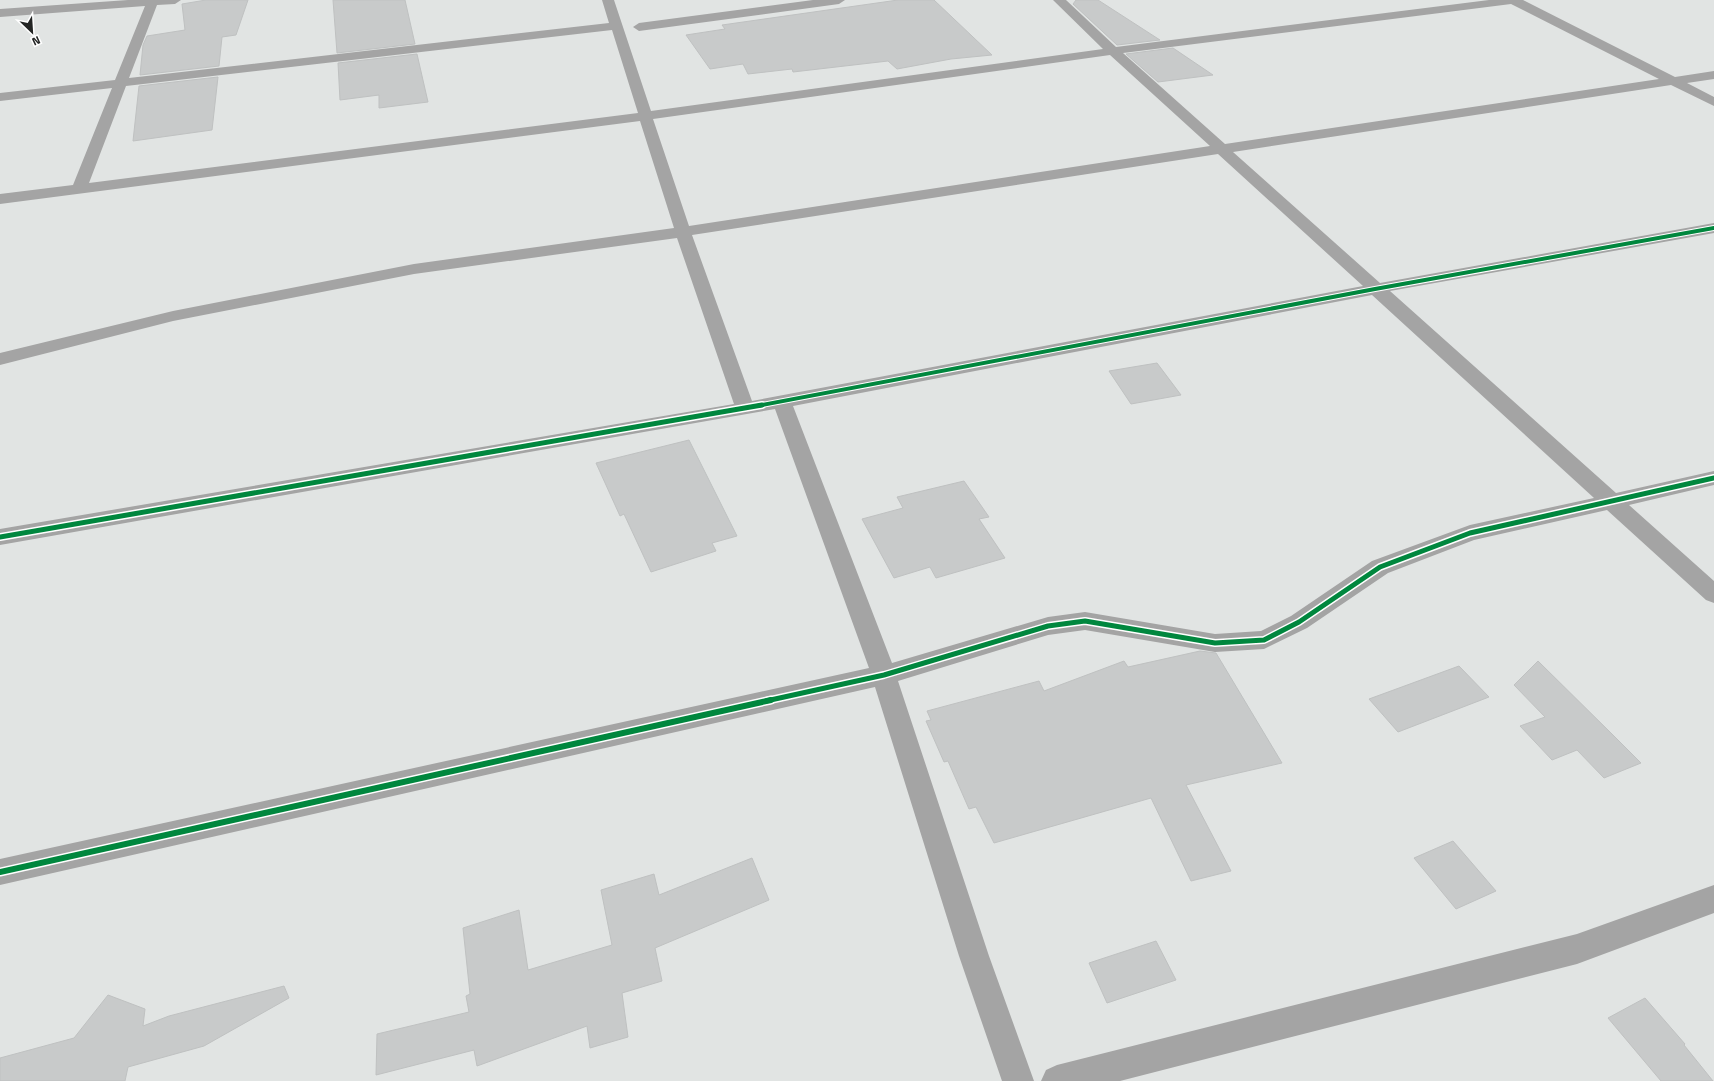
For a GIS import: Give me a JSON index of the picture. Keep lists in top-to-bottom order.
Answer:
{
  "north": "bottom right"
}
